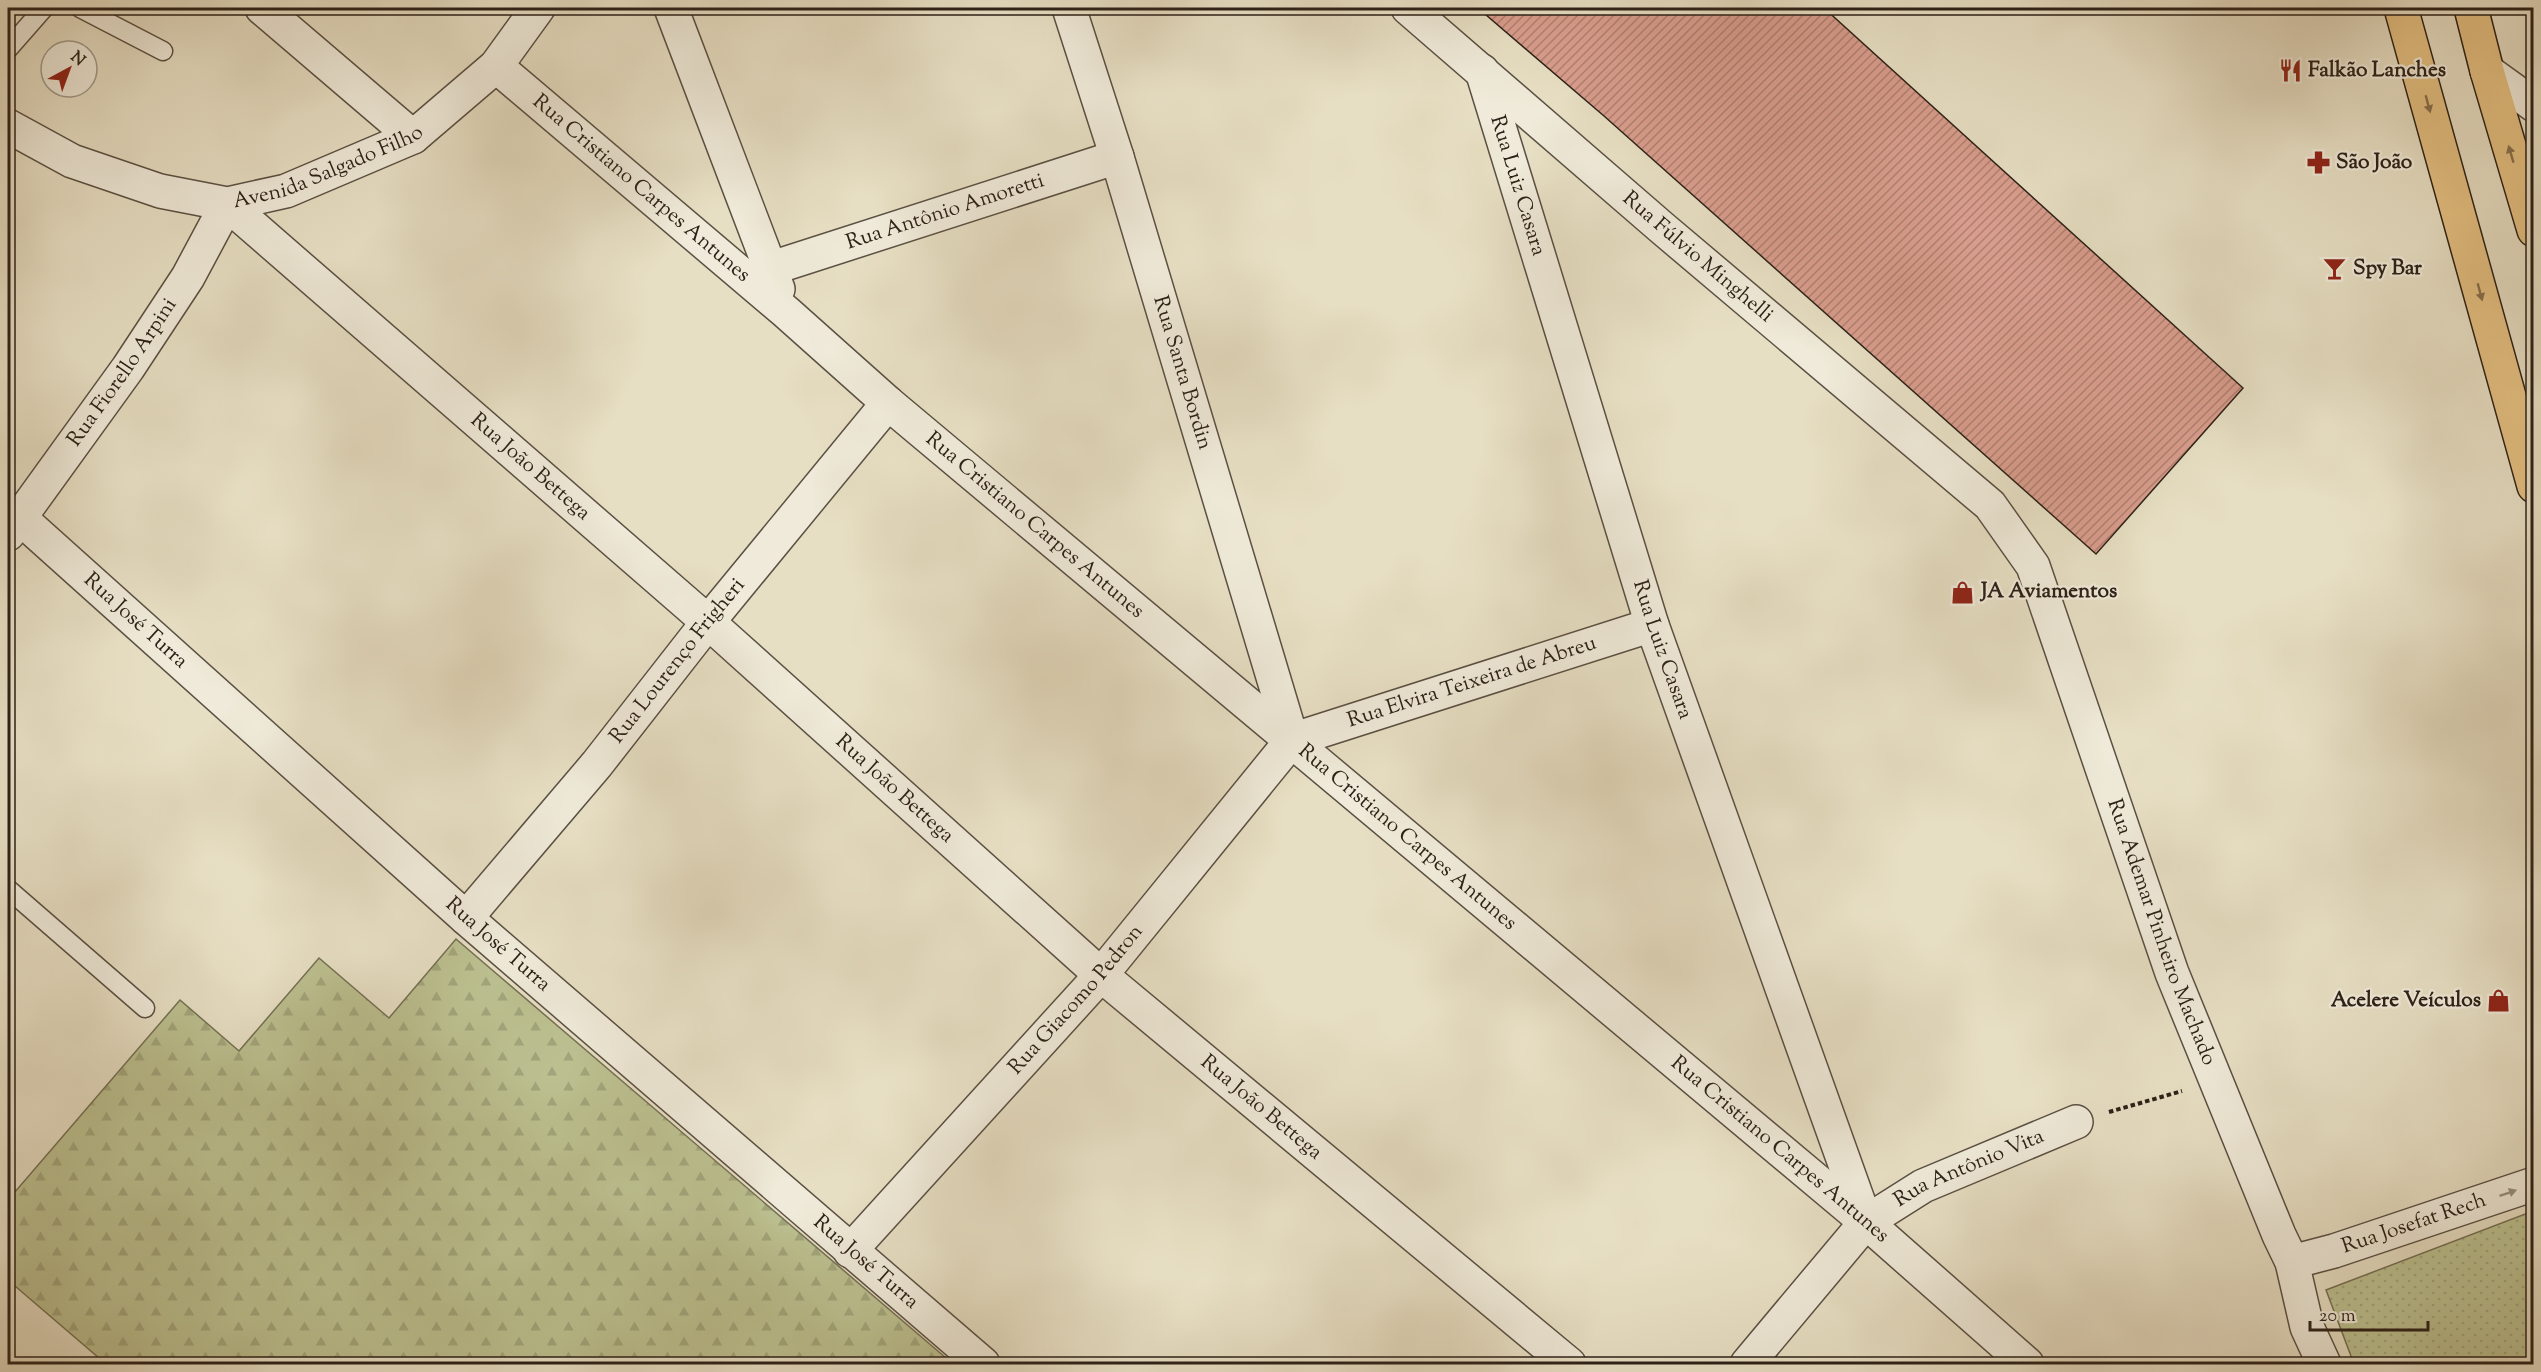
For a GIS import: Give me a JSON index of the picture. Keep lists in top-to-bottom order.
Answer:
{
  "streets": {
    "street": [
      "Avenida Salgado Filho",
      "Rua Luiz Casara",
      "Rua Cristiano Carpes Antunes",
      "Rua Antônio Amoretti",
      "Rua Fúlvio Minghelli",
      "Rua Fiorello Arpini",
      "Rua Santa Bordin",
      "Rua João Bettega",
      "Rua José Turra",
      "Rua Lourenço Frigheri",
      "Rua Elvira Teixeira de Abreu",
      "Rua Ademar Pinheiro Machado",
      "Rua Giacomo Pedron",
      "Rua Antônio Vita",
      "Rua Josefat Rech"
    ]
  },
  "crossings": [
    ["Avenida Salgado Filho", "Rua Cristiano Carpes Antunes"],
    ["Avenida Salgado Filho", "Rua Fiorello Arpini"],
    ["Avenida Salgado Filho", "Rua João Bettega"],
    ["Rua Luiz Casara", "Rua Cristiano Carpes Antunes"],
    ["Rua Luiz Casara", "Rua Fúlvio Minghelli"],
    ["Rua Luiz Casara", "Rua Elvira Teixeira de Abreu"],
    ["Rua Luiz Casara", "Rua Antônio Vita"],
    ["Rua Cristiano Carpes Antunes", "Rua Antônio Amoretti"],
    ["Rua Cristiano Carpes Antunes", "Rua Santa Bordin"],
    ["Rua Cristiano Carpes Antunes", "Rua Lourenço Frigheri"],
    ["Rua Cristiano Carpes Antunes", "Rua Elvira Teixeira de Abreu"],
    ["Rua Cristiano Carpes Antunes", "Rua Giacomo Pedron"],
    ["Rua Cristiano Carpes Antunes", "Rua Antônio Vita"],
    ["Rua Antônio Amoretti", "Rua Santa Bordin"],
    ["Rua Fúlvio Minghelli", "Rua Ademar Pinheiro Machado"],
    ["Rua Fiorello Arpini", "Rua João Bettega"],
    ["Rua Fiorello Arpini", "Rua José Turra"],
    ["Rua Santa Bordin", "Rua Elvira Teixeira de Abreu"],
    ["Rua Santa Bordin", "Rua Giacomo Pedron"],
    ["Rua João Bettega", "Rua Lourenço Frigheri"],
    ["Rua João Bettega", "Rua Giacomo Pedron"],
    ["Rua José Turra", "Rua Lourenço Frigheri"],
    ["Rua José Turra", "Rua Giacomo Pedron"],
    ["Rua Elvira Teixeira de Abreu", "Rua Giacomo Pedron"],
    ["Rua Ademar Pinheiro Machado", "Rua Josefat Rech"]
  ],
  "one_way": ["Rua Josefat Rech"],
  "places": {
    "restaurant": ["Falkão Lanches"],
    "pharmacy": ["São João"],
    "bar": ["Spy Bar"],
    "shop": ["JA Aviamentos", "Acelere Veículos"]
  },
  "scale_bar": "20 m",
  "north": "top right"
}
